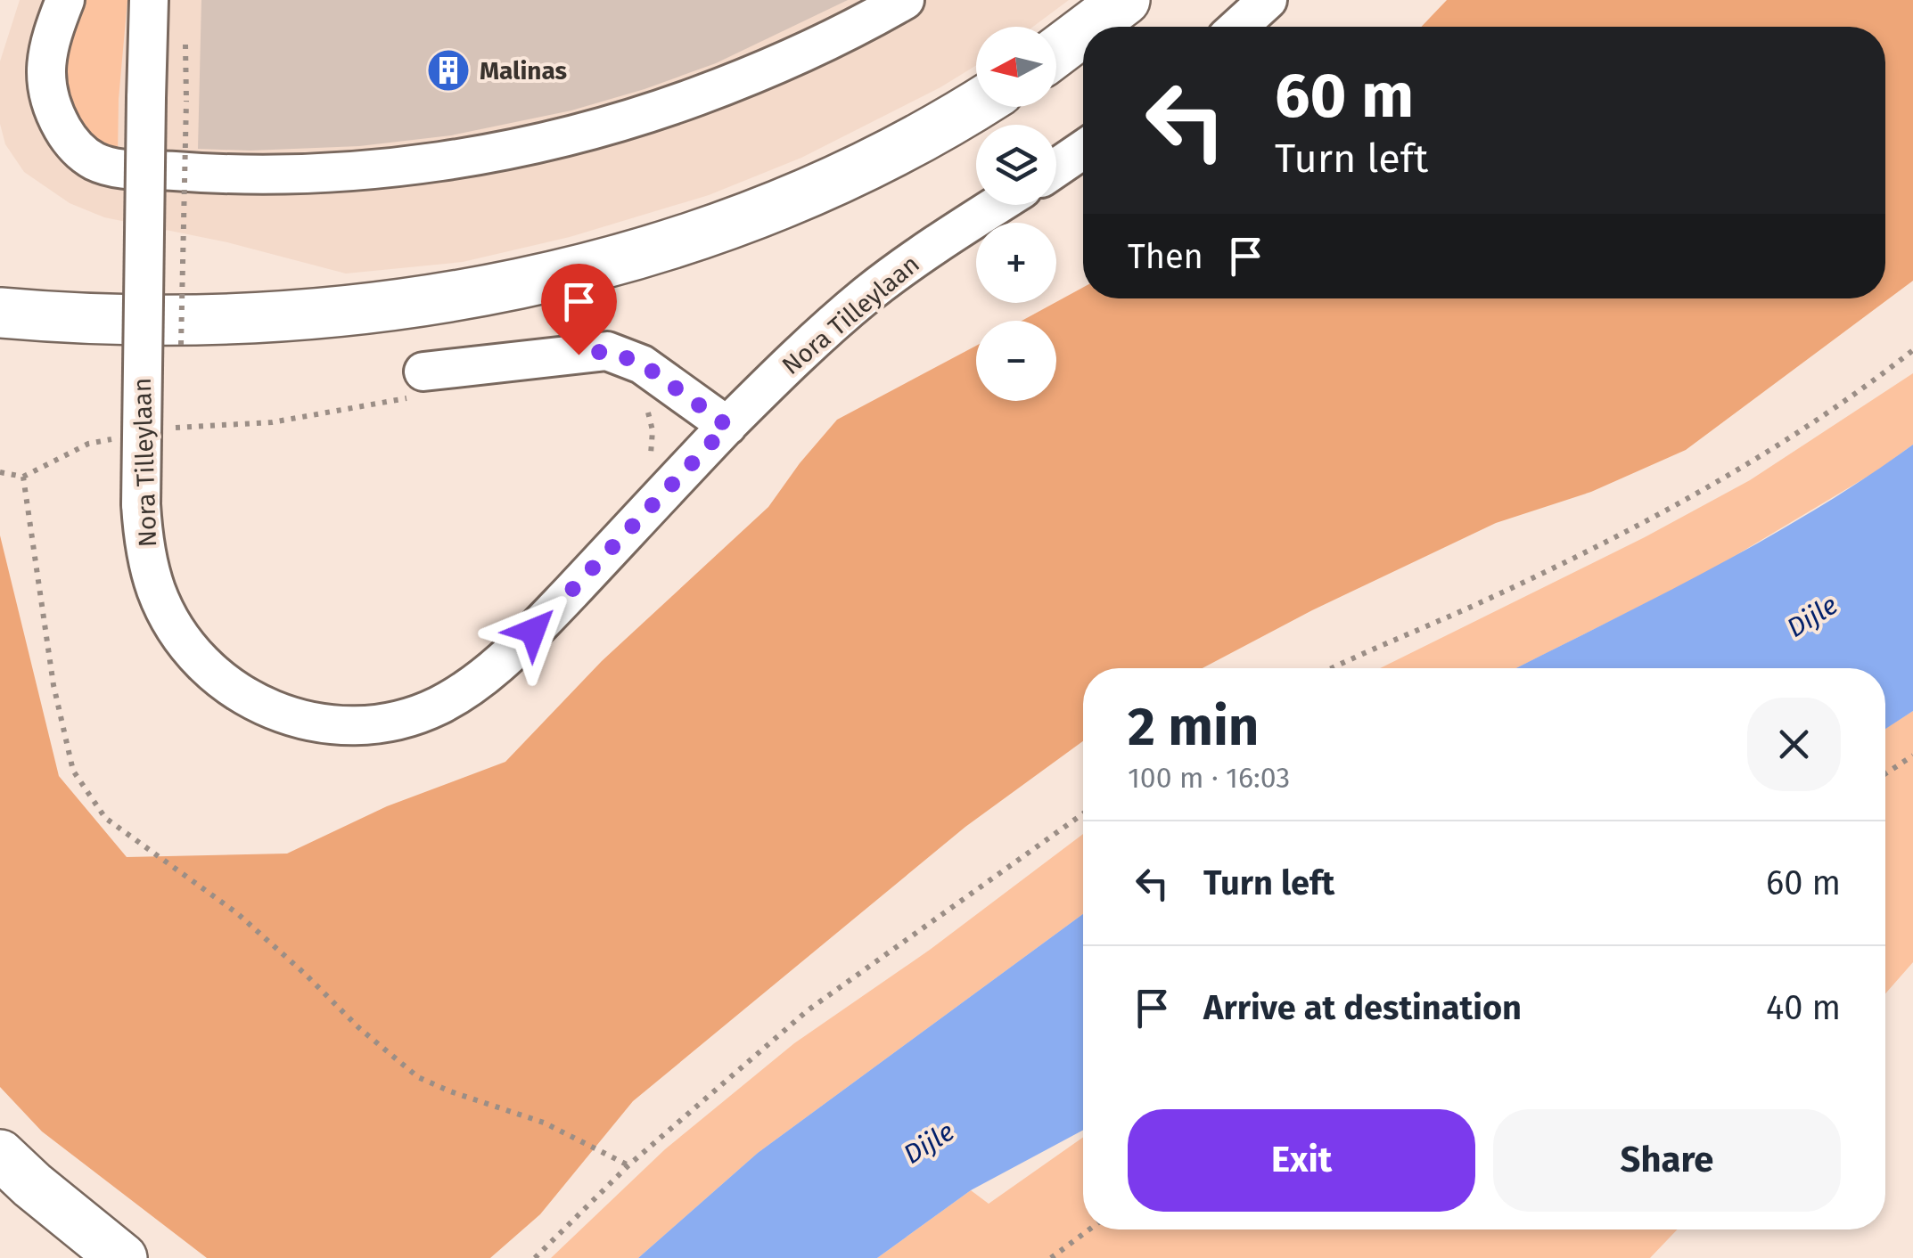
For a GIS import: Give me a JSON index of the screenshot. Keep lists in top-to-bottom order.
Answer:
{
  "streets": {
    "street": ["Nora Tilleylaan"]
  },
  "water": ["Dijle"],
  "places": {
    "building": ["Malinas"]
  },
  "north": "left",
  "page": {
    "map_buttons": ["+", "−"],
    "turn": ["60 m", "Turn left"],
    "then": "Then",
    "heading": ["2 min", "100 m · 16:03"],
    "list": [
      {
        "name": "Turn left",
        "value": "60 m"
      },
      {
        "name": "Arrive at destination",
        "value": "40 m"
      }
    ],
    "buttons": ["Exit", "Share"]
  }
}
